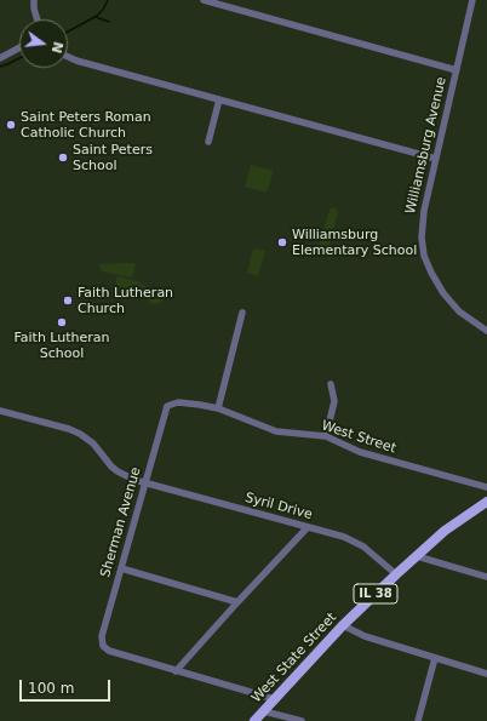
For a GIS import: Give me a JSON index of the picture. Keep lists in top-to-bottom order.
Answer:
{
  "streets": {
    "main road": ["IL 38", "West State Street"],
    "street": [
      "Williamsburg Avenue",
      "West Street",
      "Syril Drive",
      "Sherman Avenue"
    ]
  },
  "crossings": [
    ["West Street", "Sherman Avenue"],
    ["Syril Drive", "Sherman Avenue"],
    ["Syril Drive", "West State Street"]
  ],
  "places": [
    "Saint Peters Roman Catholic Church",
    "Saint Peters School",
    "Williamsburg Elementary School",
    "Faith Lutheran Church",
    "Faith Lutheran School"
  ],
  "scale_bar": "100 m",
  "north": "right"
}
